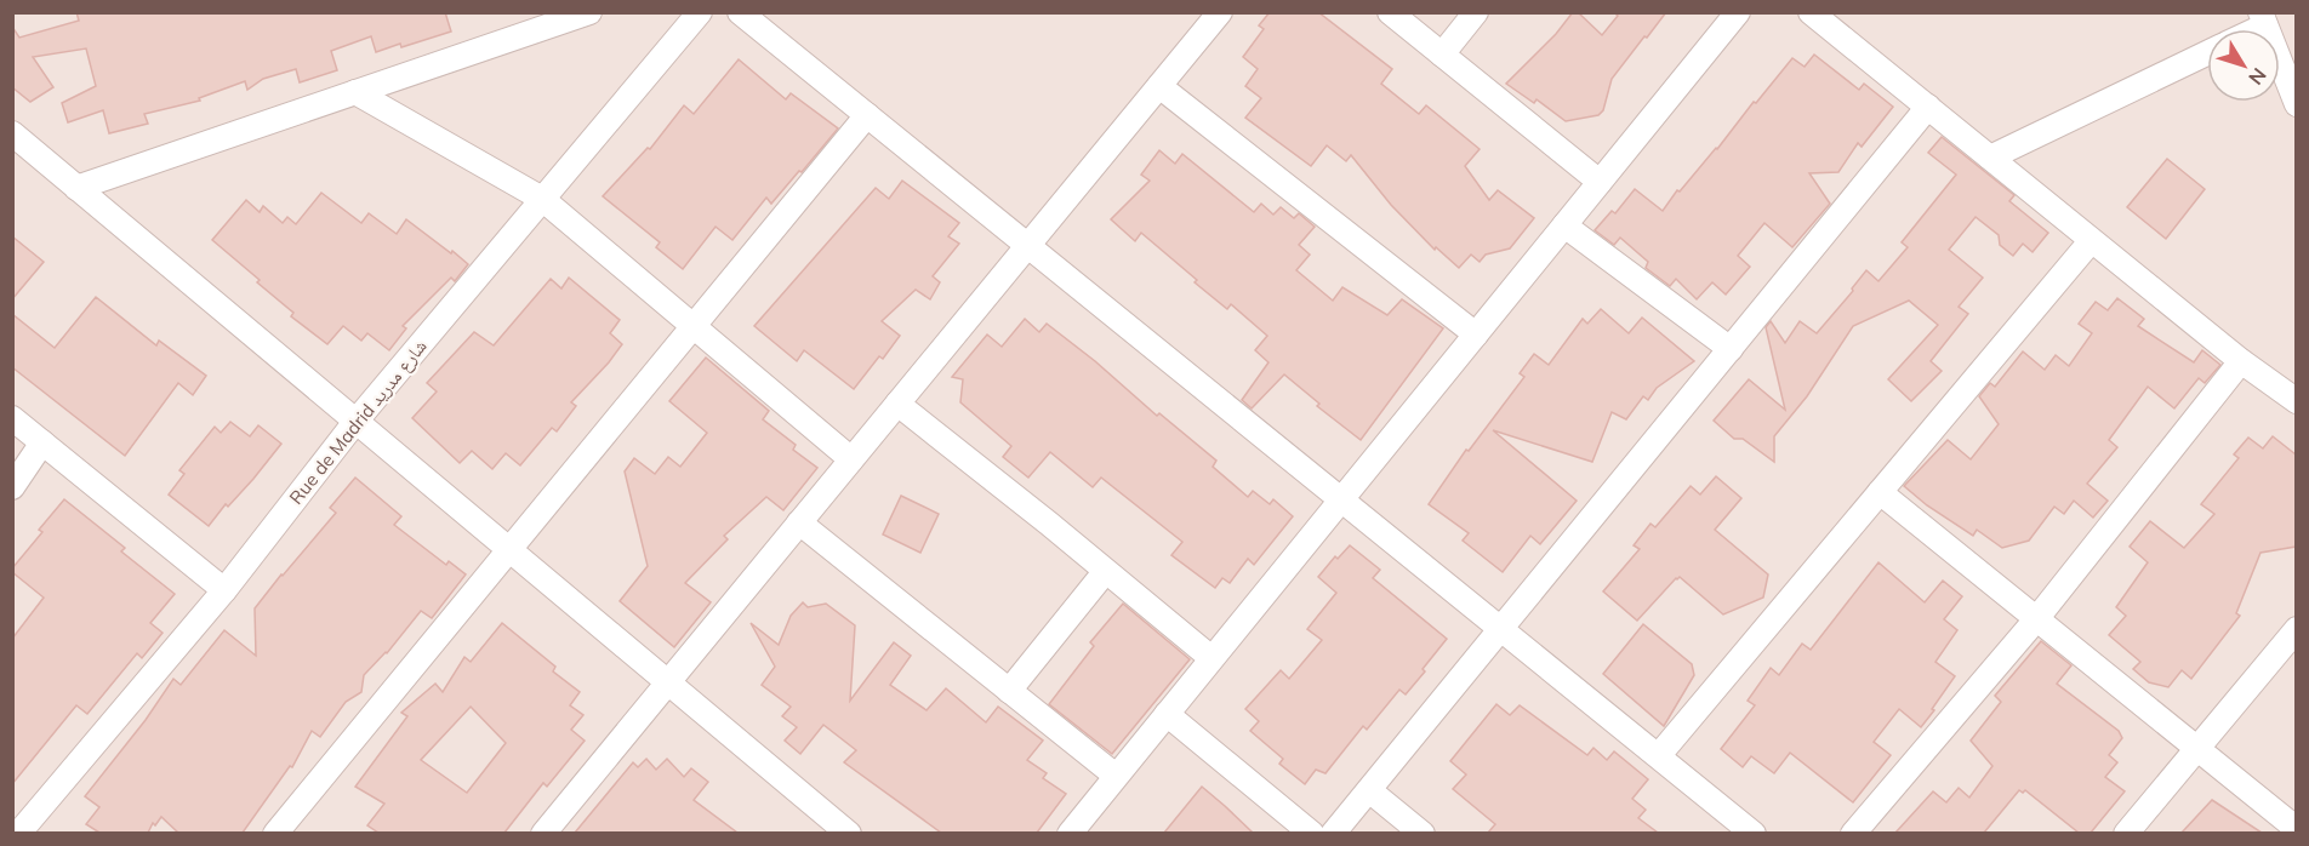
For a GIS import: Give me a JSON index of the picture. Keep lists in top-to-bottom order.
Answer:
{
  "streets": {
    "street": ["Rue de Madrid شارع مدريد"]
  },
  "north": "bottom right"
}
